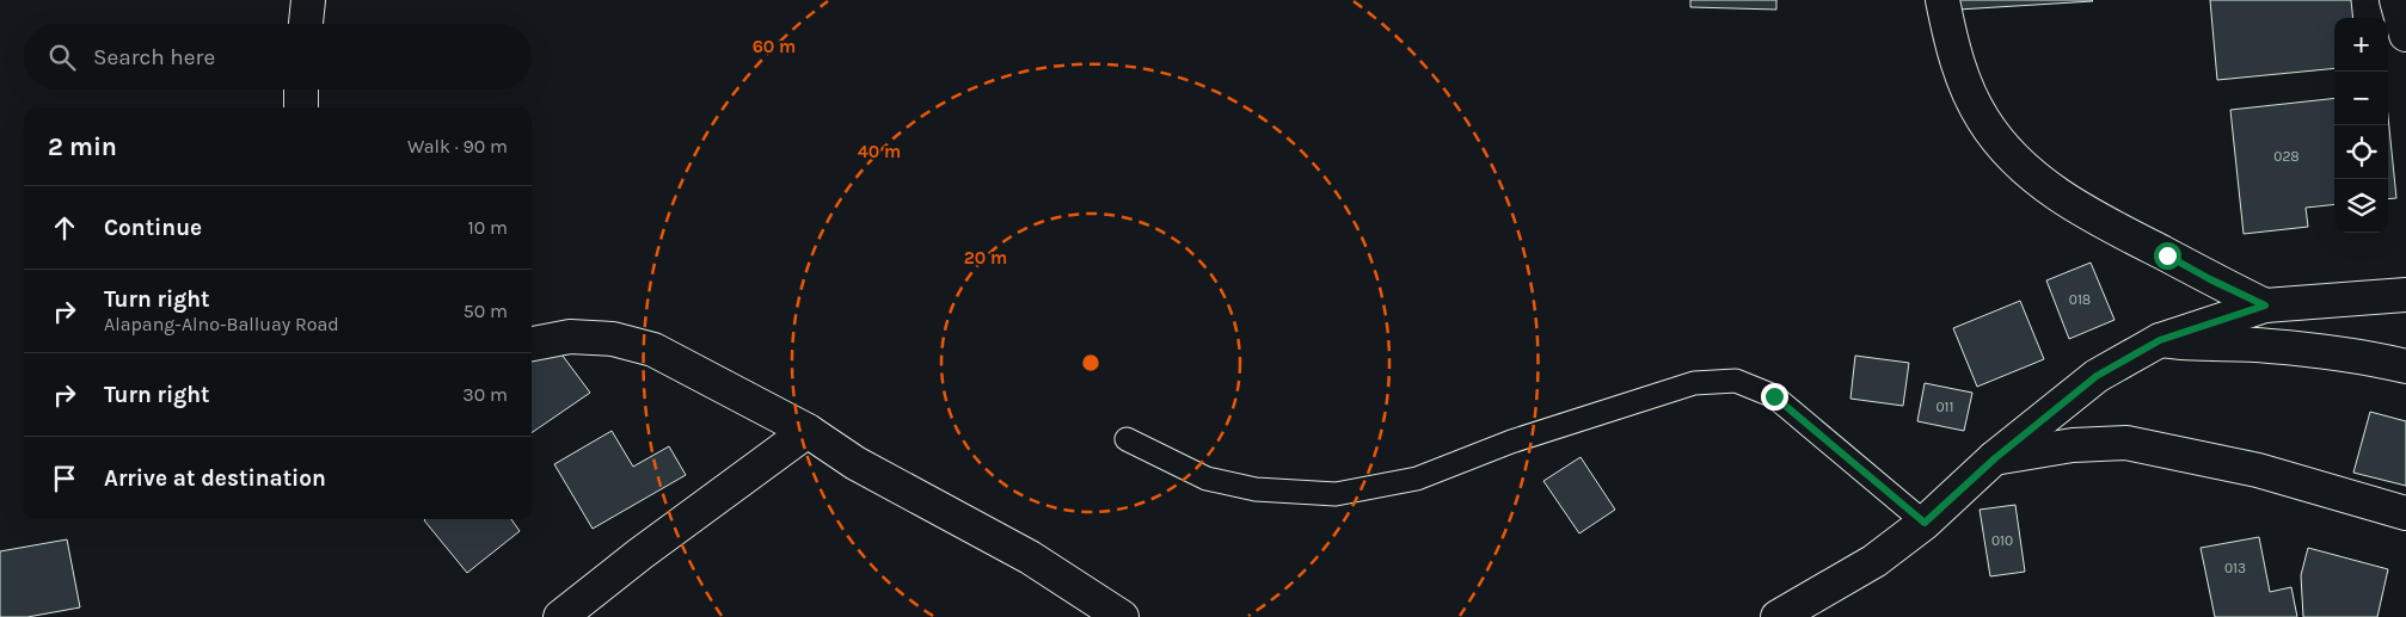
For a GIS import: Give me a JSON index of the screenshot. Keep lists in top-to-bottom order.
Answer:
{
  "house_numbers": [
    "028",
    "018",
    "011",
    "010",
    "013"
  ],
  "page": {
    "map_buttons": ["+", "−"],
    "search": "Search here",
    "heading": ["2 min", "Walk · 90 m"],
    "list": [
      ["Continue", "10 m"],
      ["Turn right", "Alapang-Alno-Balluay Road", "50 m"],
      ["Turn right", "30 m"],
      "Arrive at destination"
    ]
  },
  "rings": ["60 m", "40 m", "20 m"]
}
